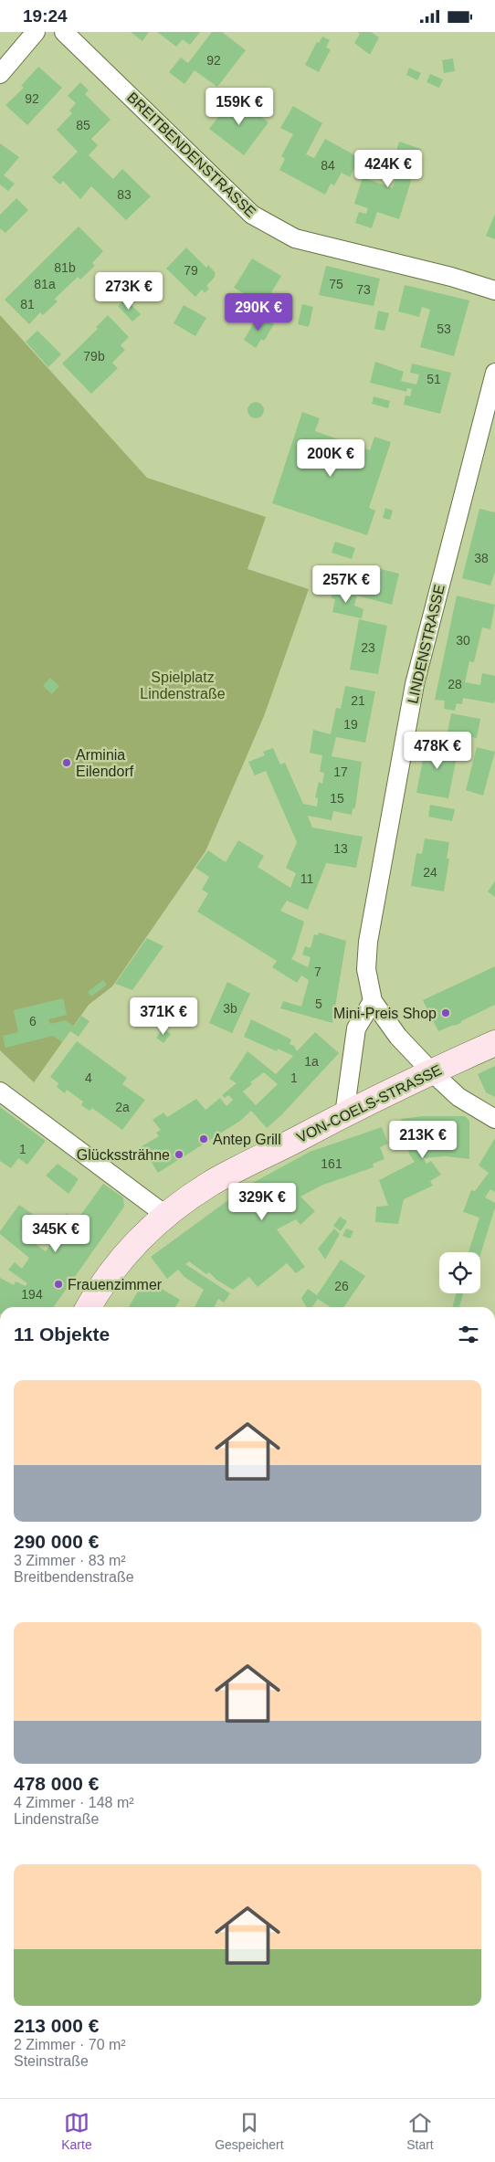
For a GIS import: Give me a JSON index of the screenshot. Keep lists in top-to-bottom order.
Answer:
{
  "streets": {
    "main road": ["VON-COELS-STRASSE"],
    "street": ["BREITBENDENSTRASSE", "LINDENSTRASSE"]
  },
  "crossings": [
    ["LINDENSTRASSE", "VON-COELS-STRASSE"]
  ],
  "parks": ["Spielplatz Lindenstraße"],
  "places": [
    "Arminia Eilendorf",
    "Mini-Preis Shop",
    "Antep Grill",
    "Glückssträhne",
    "Frauenzimmer"
  ],
  "house_numbers": [
    "92",
    "92",
    "85",
    "84",
    "83",
    "81b",
    "79",
    "81a",
    "75",
    "73",
    "81",
    "53",
    "79b",
    "51",
    "38",
    "30",
    "23",
    "28",
    "21",
    "19",
    "17",
    "15",
    "13",
    "24",
    "11",
    "7",
    "5",
    "3b",
    "6",
    "1a",
    "4",
    "1",
    "2a",
    "1",
    "161",
    "26",
    "194"
  ],
  "page": {
    "status": "19:24",
    "price": [
      "159K €",
      "424K €",
      "273K €",
      "290K €",
      "200K €",
      "257K €",
      "478K €",
      "371K €",
      "213K €",
      "329K €",
      "345K €"
    ],
    "heading": "11 Objekte",
    "list": [
      {
        "name": "290 000 €",
        "note": "3 Zimmer · 83 m² · Breitbendenstraße"
      },
      {
        "name": "478 000 €",
        "note": "4 Zimmer · 148 m² · Lindenstraße"
      },
      {
        "name": "213 000 €",
        "note": "2 Zimmer · 70 m² · Steinstraße"
      }
    ],
    "tabs": ["Karte", "Gespeichert", "Start"]
  }
}
